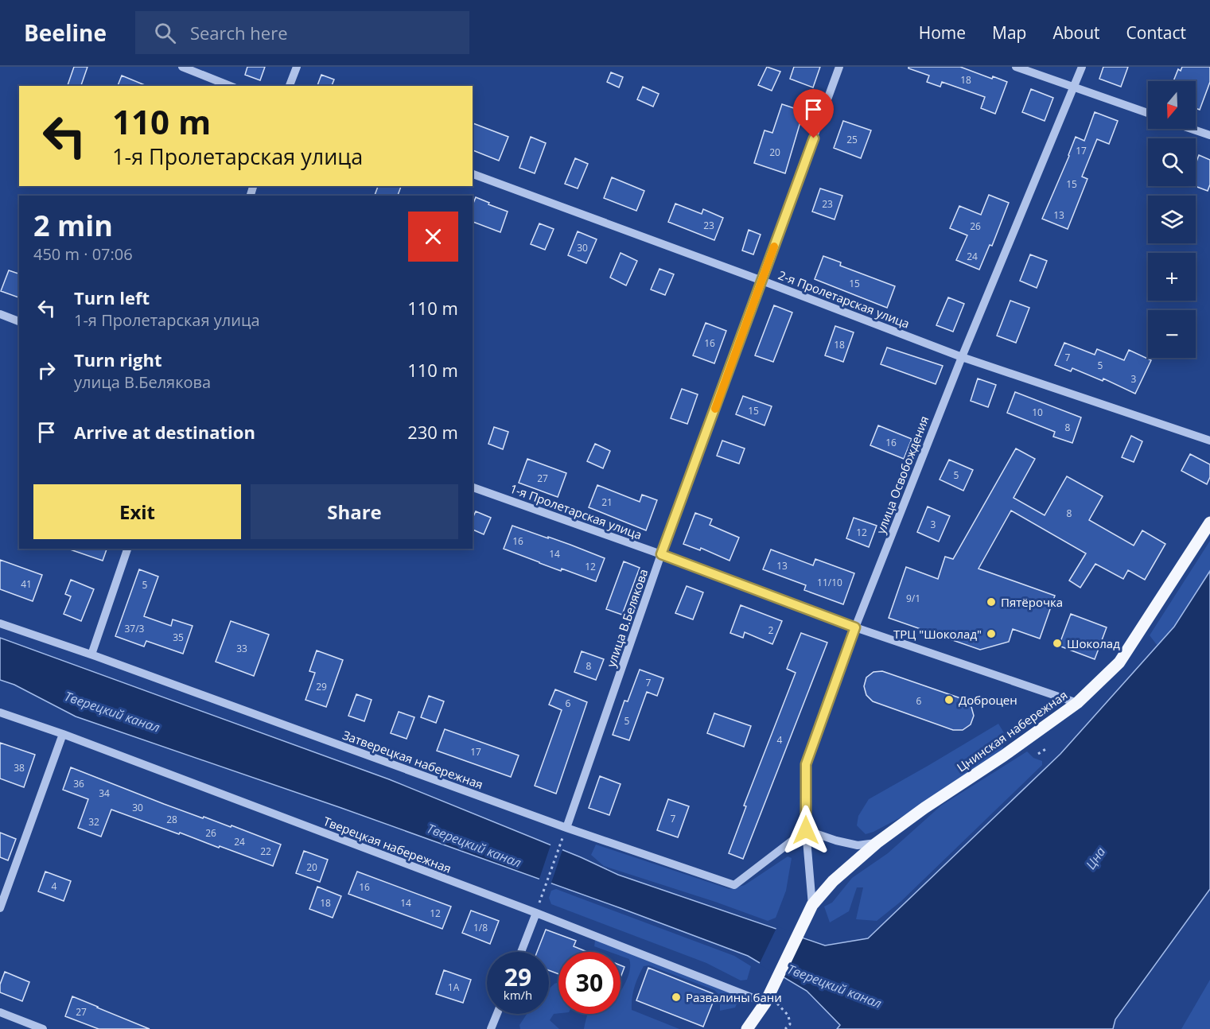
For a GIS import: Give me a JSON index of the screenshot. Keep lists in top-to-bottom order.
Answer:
{
  "streets": {
    "main road": ["Цнинская набережная"],
    "street": [
      "2-я Пролетарская улица",
      "улица Освобождения",
      "1-я Пролетарская улица",
      "улица В.Белякова",
      "Затверецкая набережная",
      "Тверецкая набережная"
    ]
  },
  "crossings": [
    ["2-я Пролетарская улица", "улица Освобождения"],
    ["2-я Пролетарская улица", "улица В.Белякова"],
    ["улица Освобождения", "1-я Пролетарская улица"],
    ["улица Освобождения", "Цнинская набережная"],
    ["улица Освобождения", "Затверецкая набережная"],
    ["1-я Пролетарская улица", "улица В.Белякова"],
    ["1-я Пролетарская улица", "Цнинская набережная"],
    ["улица В.Белякова", "Затверецкая набережная"],
    ["Цнинская набережная", "Тверецкая набережная"]
  ],
  "water": ["Тверецкий канал", "Цна"],
  "places": [
    "Пятёрочка",
    "ТРЦ \"Шоколад\"",
    "Шоколад",
    "Доброцен",
    "Развалины бани"
  ],
  "house_numbers": [
    "18",
    "25",
    "17",
    "20",
    "15",
    "23",
    "13",
    "23",
    "26",
    "30",
    "24",
    "15",
    "16",
    "18",
    "7",
    "5",
    "3",
    "15",
    "10",
    "8",
    "16",
    "5",
    "27",
    "21",
    "8",
    "3",
    "12",
    "16",
    "14",
    "13",
    "12",
    "11/10",
    "41",
    "5",
    "9/1",
    "37/3",
    "2",
    "35",
    "33",
    "8",
    "7",
    "29",
    "6",
    "6",
    "5",
    "4",
    "17",
    "38",
    "36",
    "34",
    "30",
    "7",
    "28",
    "32",
    "26",
    "24",
    "22",
    "20",
    "4",
    "16",
    "18",
    "14",
    "12",
    "1/8",
    "1А",
    "27"
  ],
  "north": "bottom",
  "page": {
    "header": "Beeline",
    "search": "Search here",
    "nav": [
      "Home",
      "Map",
      "About",
      "Contact"
    ],
    "map_buttons": ["+", "−"],
    "turn": ["110 m", "1-я Пролетарская улица"],
    "heading": ["2 min", "450 m · 07:06"],
    "list": [
      {
        "name": "Turn left",
        "note": "1-я Пролетарская улица",
        "value": "110 m"
      },
      {
        "name": "Turn right",
        "note": "улица В.Белякова",
        "value": "110 m"
      },
      {
        "name": "Arrive at destination",
        "value": "230 m"
      }
    ],
    "buttons": ["Exit", "Share"],
    "speed": "29 km/h",
    "limit": "30"
  }
}
